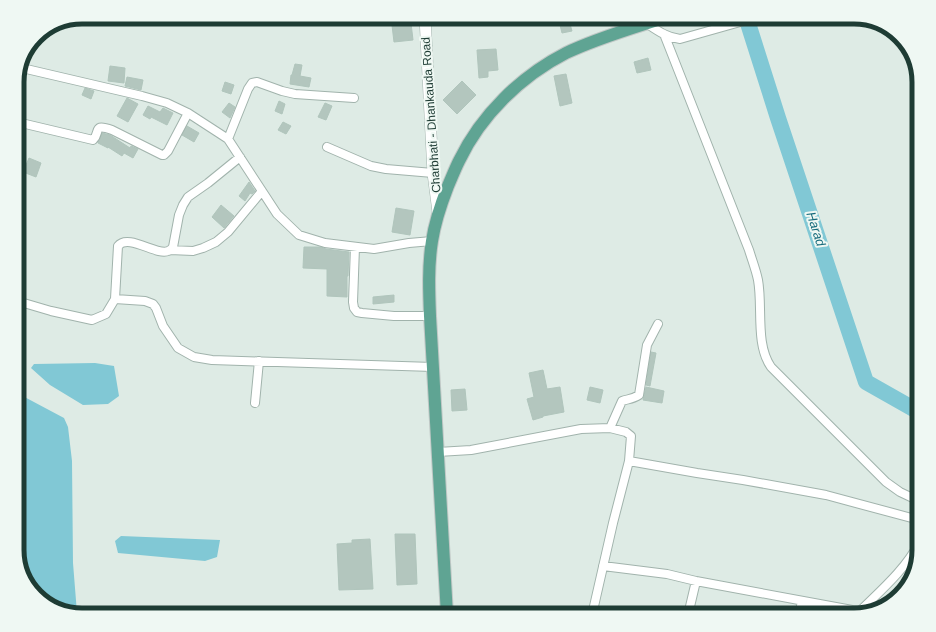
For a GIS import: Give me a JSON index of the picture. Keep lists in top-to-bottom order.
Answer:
{
  "streets": {
    "street": ["Charbhati - Dhankauda Road"]
  },
  "water": ["Harad"]
}
